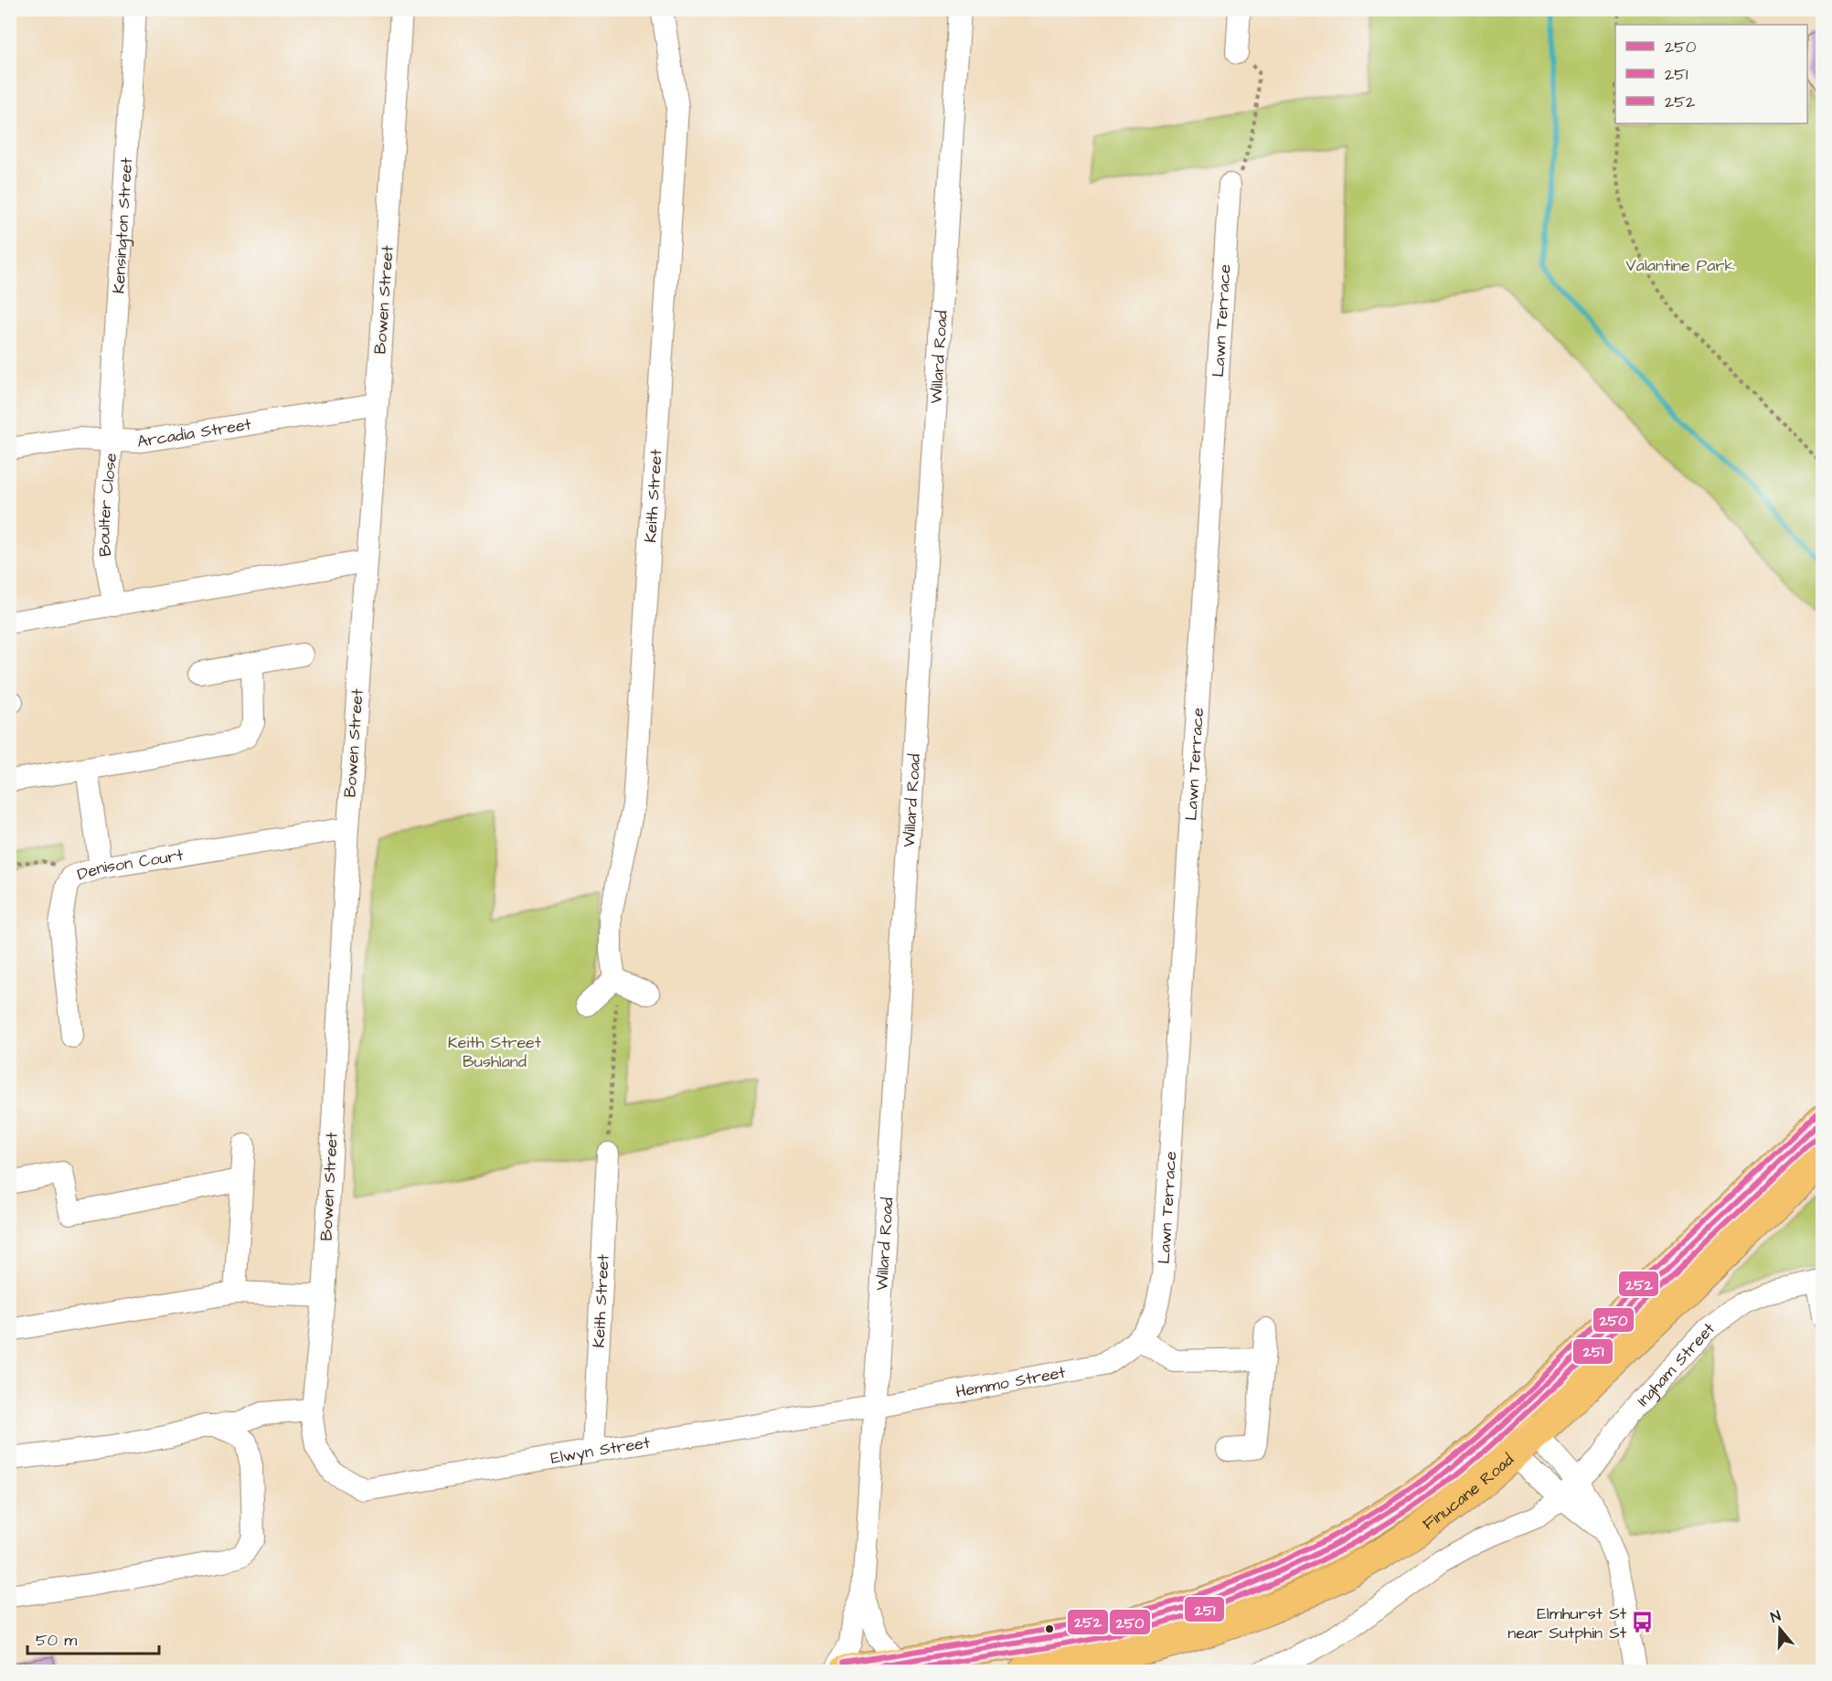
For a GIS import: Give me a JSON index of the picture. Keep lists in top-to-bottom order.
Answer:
{
  "streets": {
    "highway": ["Finucane Road"],
    "street": [
      "Kensington Street",
      "Bowen Street",
      "Lawn Terrace",
      "Willard Road",
      "Arcadia Street",
      "Keith Street",
      "Boulter Close",
      "Denison Court",
      "Ingham Street",
      "Hemmo Street",
      "Elwyn Street"
    ]
  },
  "crossings": [
    ["Kensington Street", "Arcadia Street"],
    ["Kensington Street", "Boulter Close"],
    ["Bowen Street", "Arcadia Street"],
    ["Bowen Street", "Denison Court"],
    ["Bowen Street", "Elwyn Street"],
    ["Lawn Terrace", "Hemmo Street"],
    ["Willard Road", "Hemmo Street"],
    ["Willard Road", "Elwyn Street"],
    ["Willard Road", "Finucane Road"],
    ["Arcadia Street", "Boulter Close"],
    ["Keith Street", "Elwyn Street"],
    ["Hemmo Street", "Elwyn Street"]
  ],
  "parks": ["Valantine Park", "Keith Street Bushland"],
  "places": {
    "bus stop": ["Elmhurst St near Sutphin St"]
  },
  "lines": ["transit line 252", "transit line 250", "transit line 251"],
  "legend": ["250", "251", "252"],
  "scale_bar": "50 m",
  "north": "top"
}
